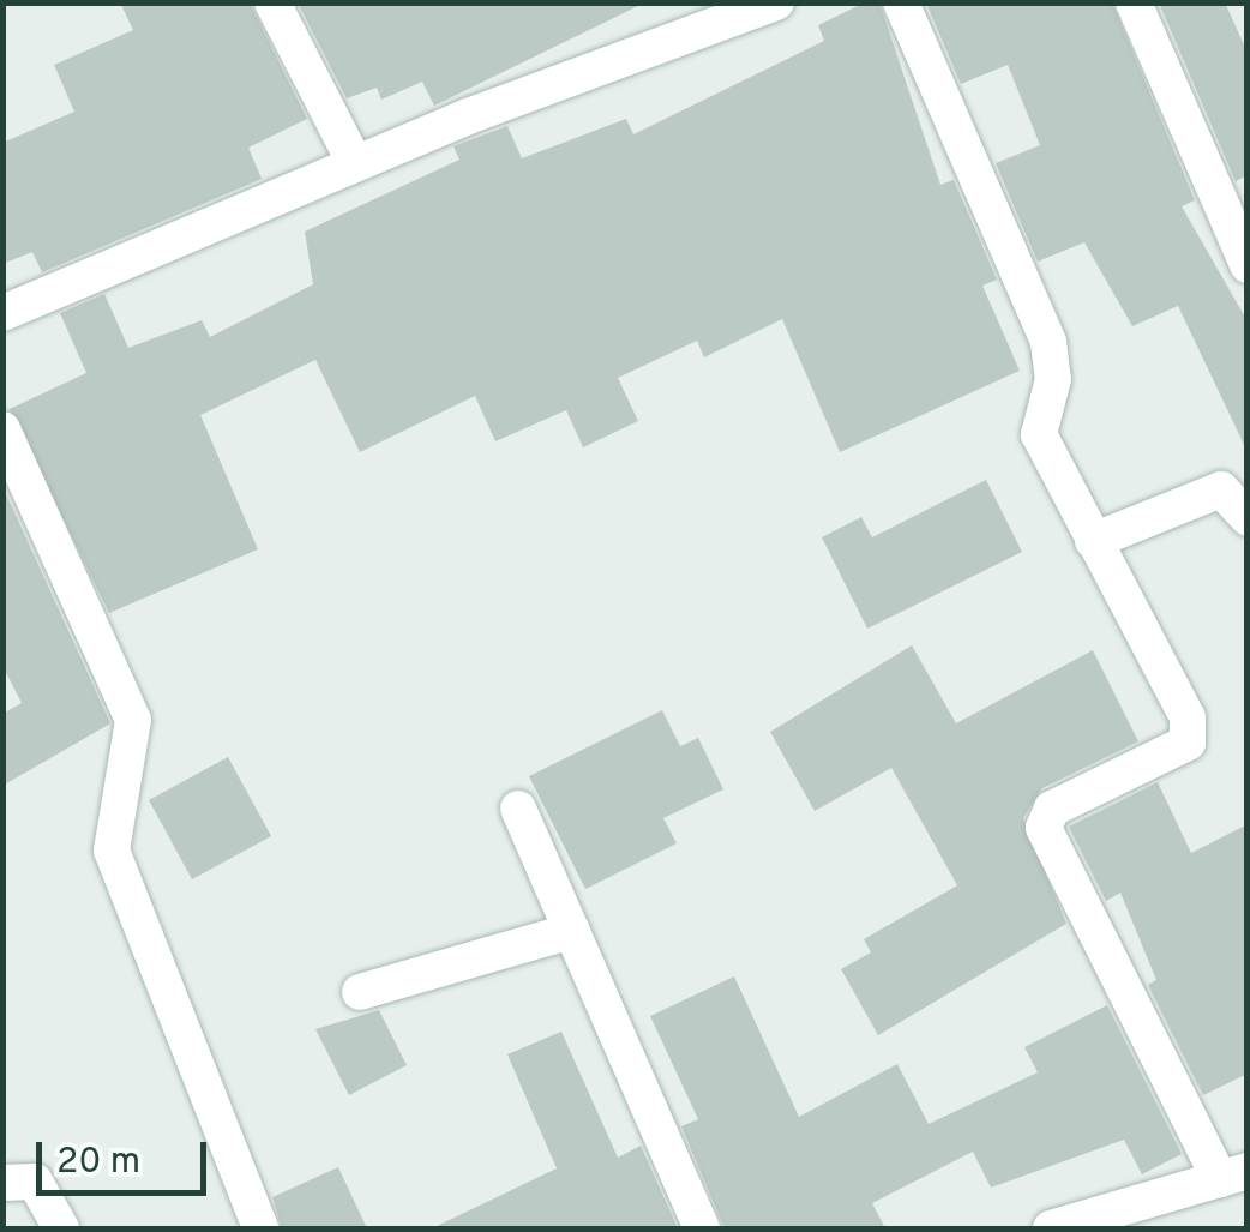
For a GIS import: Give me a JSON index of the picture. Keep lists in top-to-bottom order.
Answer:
{
  "scale_bar": "20 m"
}
